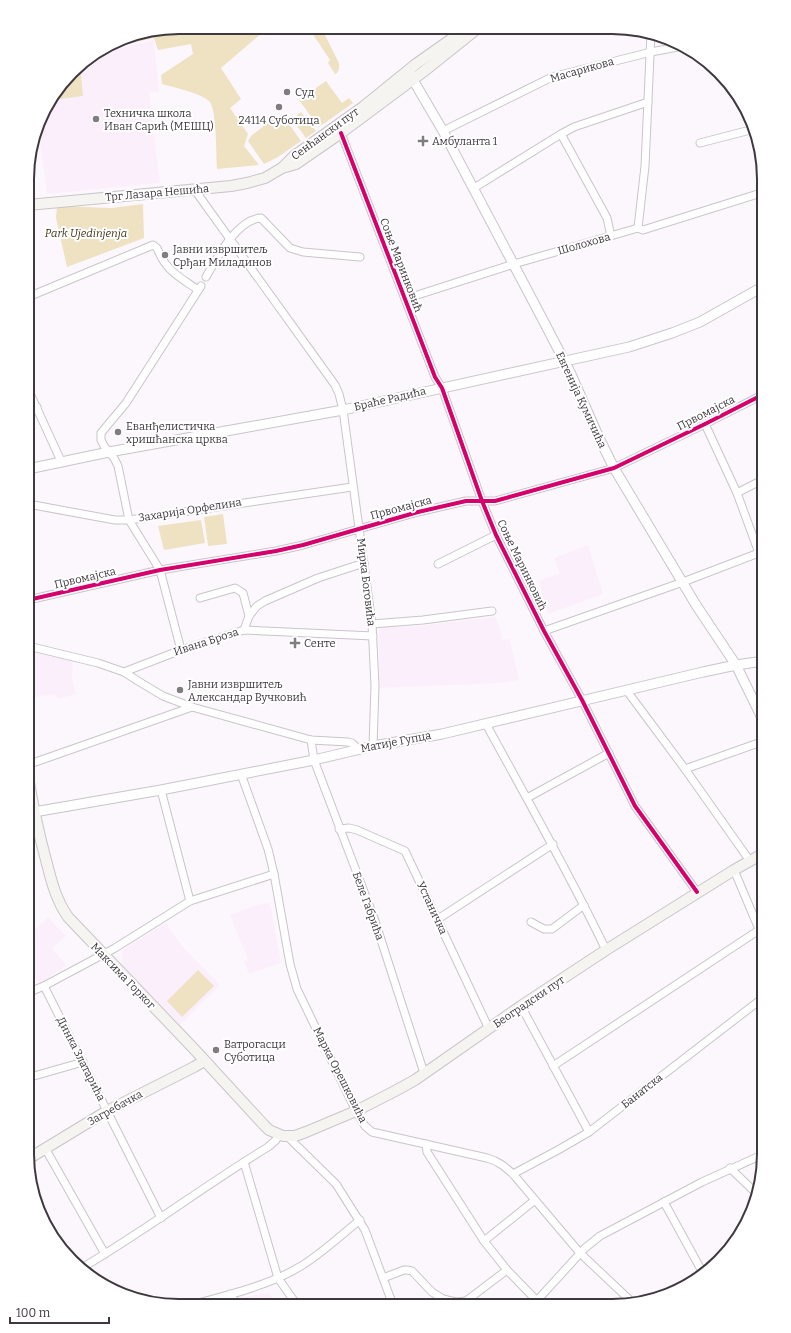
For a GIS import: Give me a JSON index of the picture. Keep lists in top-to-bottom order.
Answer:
{
  "streets": {
    "main road": [
      "Сенћански пут",
      "Трг Лазара Нешића",
      "Максима Горког",
      "Београдски пут",
      "Загребачка"
    ],
    "street": [
      "Масарикова",
      "Шолохова",
      "Соње Маринковић",
      "Браће Радића",
      "Евгенија Кумичића",
      "Првомајска",
      "Захарија Орфелина",
      "Мирка Боговића",
      "Ивана Броза",
      "Матије Гупца",
      "Беле Габрића",
      "Устаничка",
      "Динка Златарића",
      "Марка Орешковића",
      "Банатска"
    ]
  },
  "crossings": [
    ["Масарикова", "Евгенија Кумичића"],
    ["Сенћански пут", "Трг Лазара Нешића"],
    ["Сенћански пут", "Соње Маринковић"],
    ["Сенћански пут", "Евгенија Кумичића"],
    ["Трг Лазара Нешића", "Мирка Боговића"],
    ["Шолохова", "Соње Маринковић"],
    ["Шолохова", "Евгенија Кумичића"],
    ["Соње Маринковић", "Браће Радића"],
    ["Соње Маринковић", "Првомајска"],
    ["Соње Маринковић", "Матије Гупца"],
    ["Соње Маринковић", "Београдски пут"],
    ["Браће Радића", "Евгенија Кумичића"],
    ["Браће Радића", "Мирка Боговића"],
    ["Евгенија Кумичића", "Првомајска"],
    ["Евгенија Кумичића", "Матије Гупца"],
    ["Првомајска", "Мирка Боговића"],
    ["Захарија Орфелина", "Мирка Боговића"],
    ["Мирка Боговића", "Ивана Броза"],
    ["Мирка Боговића", "Матије Гупца"],
    ["Матије Гупца", "Беле Габрића"],
    ["Матије Гупца", "Марка Орешковића"],
    ["Беле Габрића", "Устаничка"],
    ["Беле Габрића", "Београдски пут"],
    ["Устаничка", "Београдски пут"],
    ["Максима Горког", "Београдски пут"],
    ["Максима Горког", "Загребачка"],
    ["Београдски пут", "Марка Орешковића"],
    ["Динка Златарића", "Загребачка"],
    ["Марка Орешковића", "Банатска"]
  ],
  "parks": ["Park Ujedinjenja"],
  "places": {
    "other": [
      "Суд",
      "24114 Суботица",
      "Техничка школа Иван Сарић (МЕШЦ)",
      "Јавни извршитељ Срђан Миладинов",
      "Еванђелистичка хришћанска црква",
      "Јавни извршитељ Александар Вучковић",
      "Ватрогасци Суботица"
    ],
    "health": ["Амбуланта 1", "Сенте"]
  },
  "scale_bar": "100 m"
}
